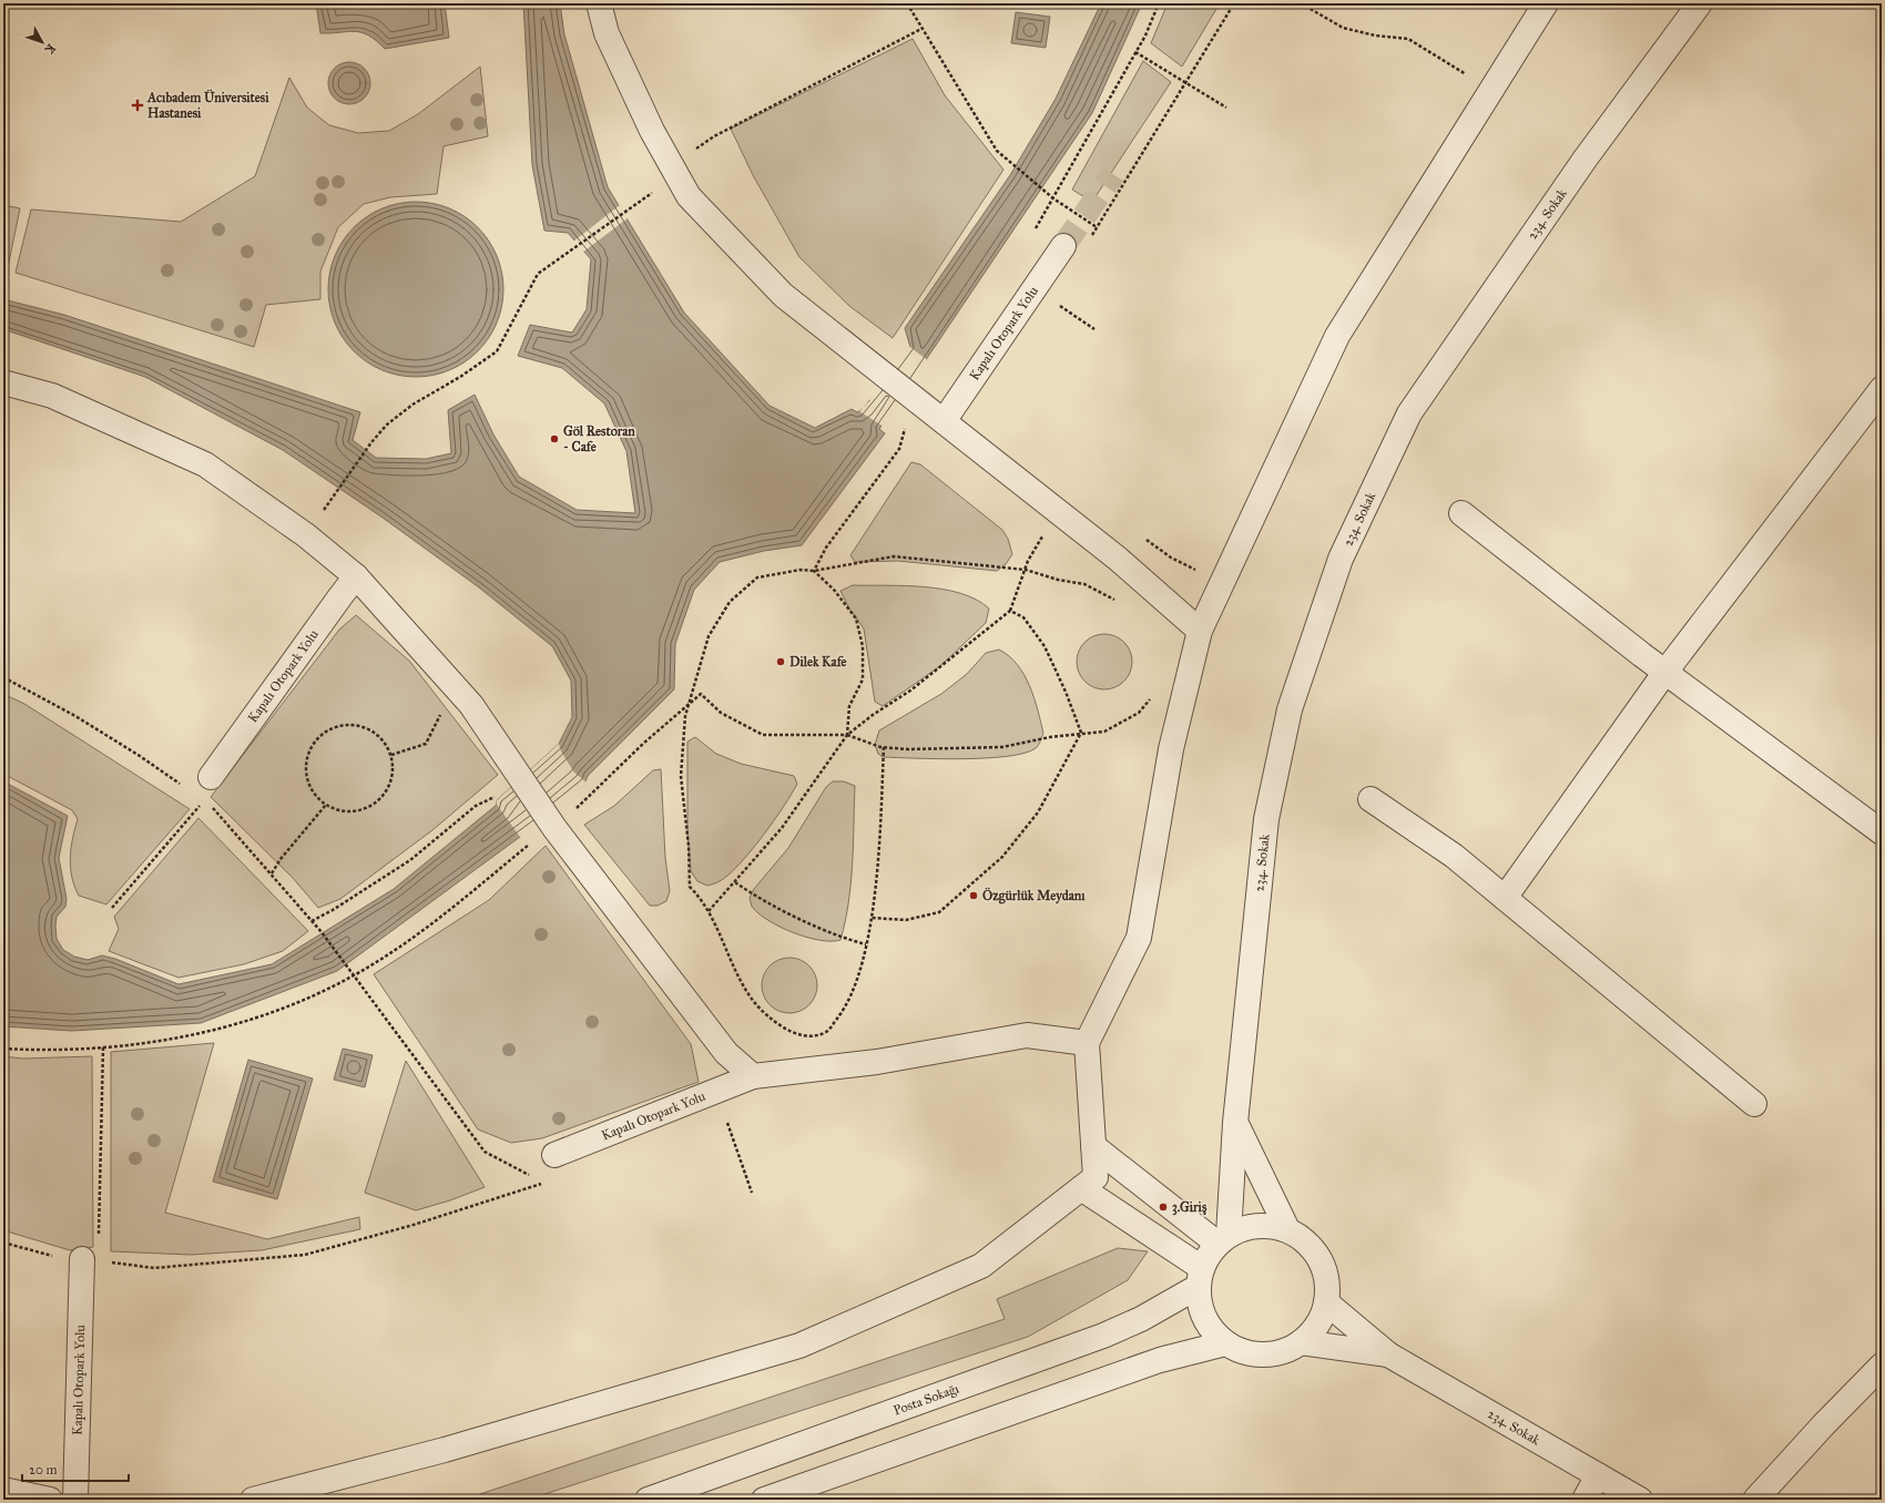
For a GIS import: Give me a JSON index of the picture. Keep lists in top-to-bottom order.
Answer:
{
  "streets": {
    "street": ["234. Sokak", "Kapalı Otopark Yolu", "Posta Sokağı"]
  },
  "crossings": [
    ["234. Sokak", "Posta Sokağı"]
  ],
  "places": {
    "health": ["Acıbadem Üniversitesi Hastanesi"],
    "other": [
      "Göl Restoran - Cafe",
      "Dilek Kafe",
      "Özgürlük Meydanı",
      "3.Giriş"
    ]
  },
  "scale_bar": "20 m",
  "north": "bottom right"
}
